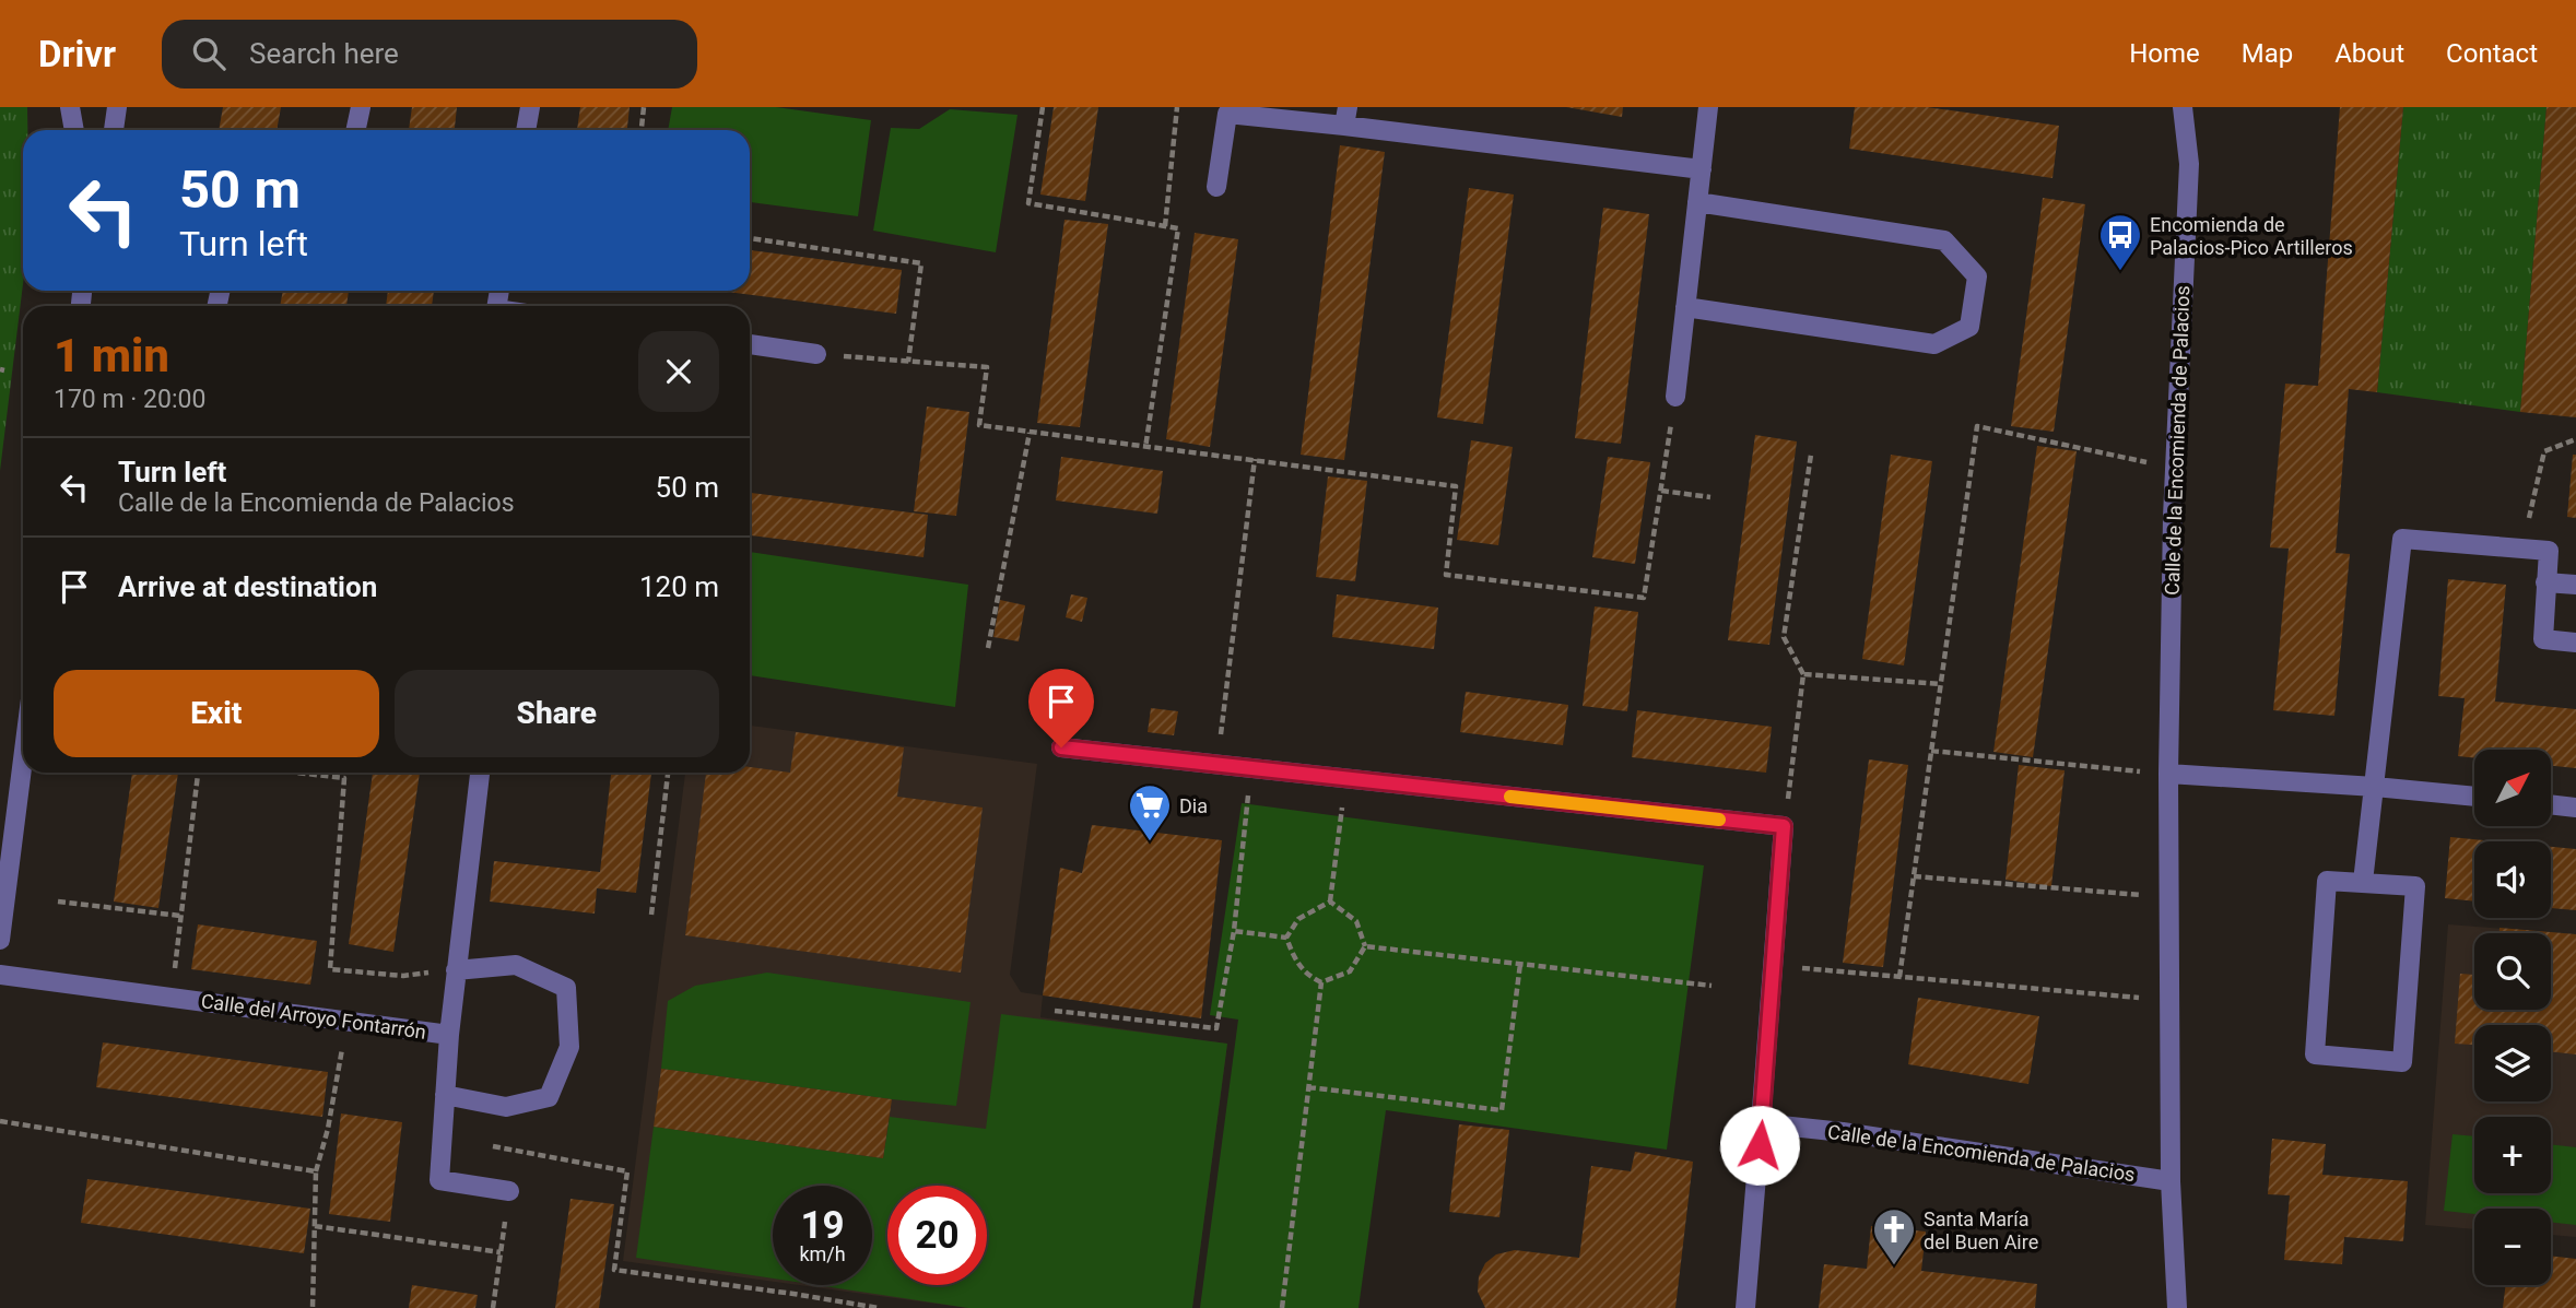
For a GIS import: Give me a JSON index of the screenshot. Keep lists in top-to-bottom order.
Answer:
{
  "streets": {
    "street": ["Calle de la Encomienda de Palacios", "Calle del Arroyo Fontarrón"]
  },
  "places": {
    "bus stop": ["Encomienda de Palacios-Pico Artilleros"],
    "supermarket": ["Dia"],
    "church": ["Santa María del Buen Aire"]
  },
  "north": "top right",
  "page": {
    "header": "Drivr",
    "search": "Search here",
    "nav": [
      "Home",
      "Map",
      "About",
      "Contact"
    ],
    "turn": ["50 m", "Turn left"],
    "heading": ["1 min", "170 m · 20:00"],
    "list": [
      {
        "name": "Turn left",
        "note": "Calle de la Encomienda de Palacios",
        "value": "50 m"
      },
      {
        "name": "Arrive at destination",
        "value": "120 m"
      }
    ],
    "buttons": ["Exit", "Share"],
    "map_buttons": ["+", "−"],
    "speed": "19 km/h",
    "limit": "20"
  }
}
